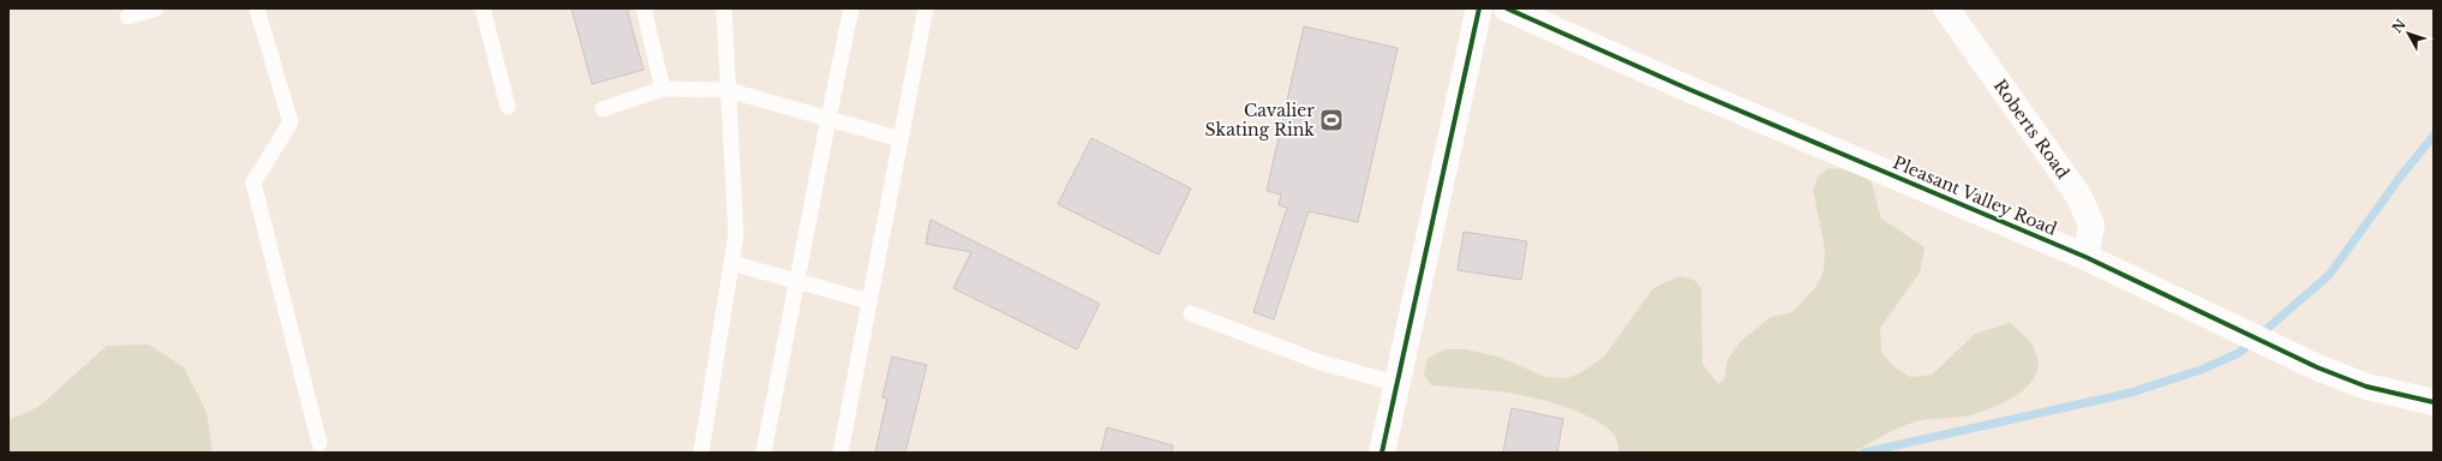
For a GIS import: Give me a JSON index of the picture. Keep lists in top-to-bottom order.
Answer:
{
  "streets": {
    "street": ["Roberts Road", "Pleasant Valley Road"]
  },
  "crossings": [
    ["Roberts Road", "Pleasant Valley Road"]
  ],
  "places": {
    "sports": ["Cavalier Skating Rink"]
  },
  "north": "top left"
}
